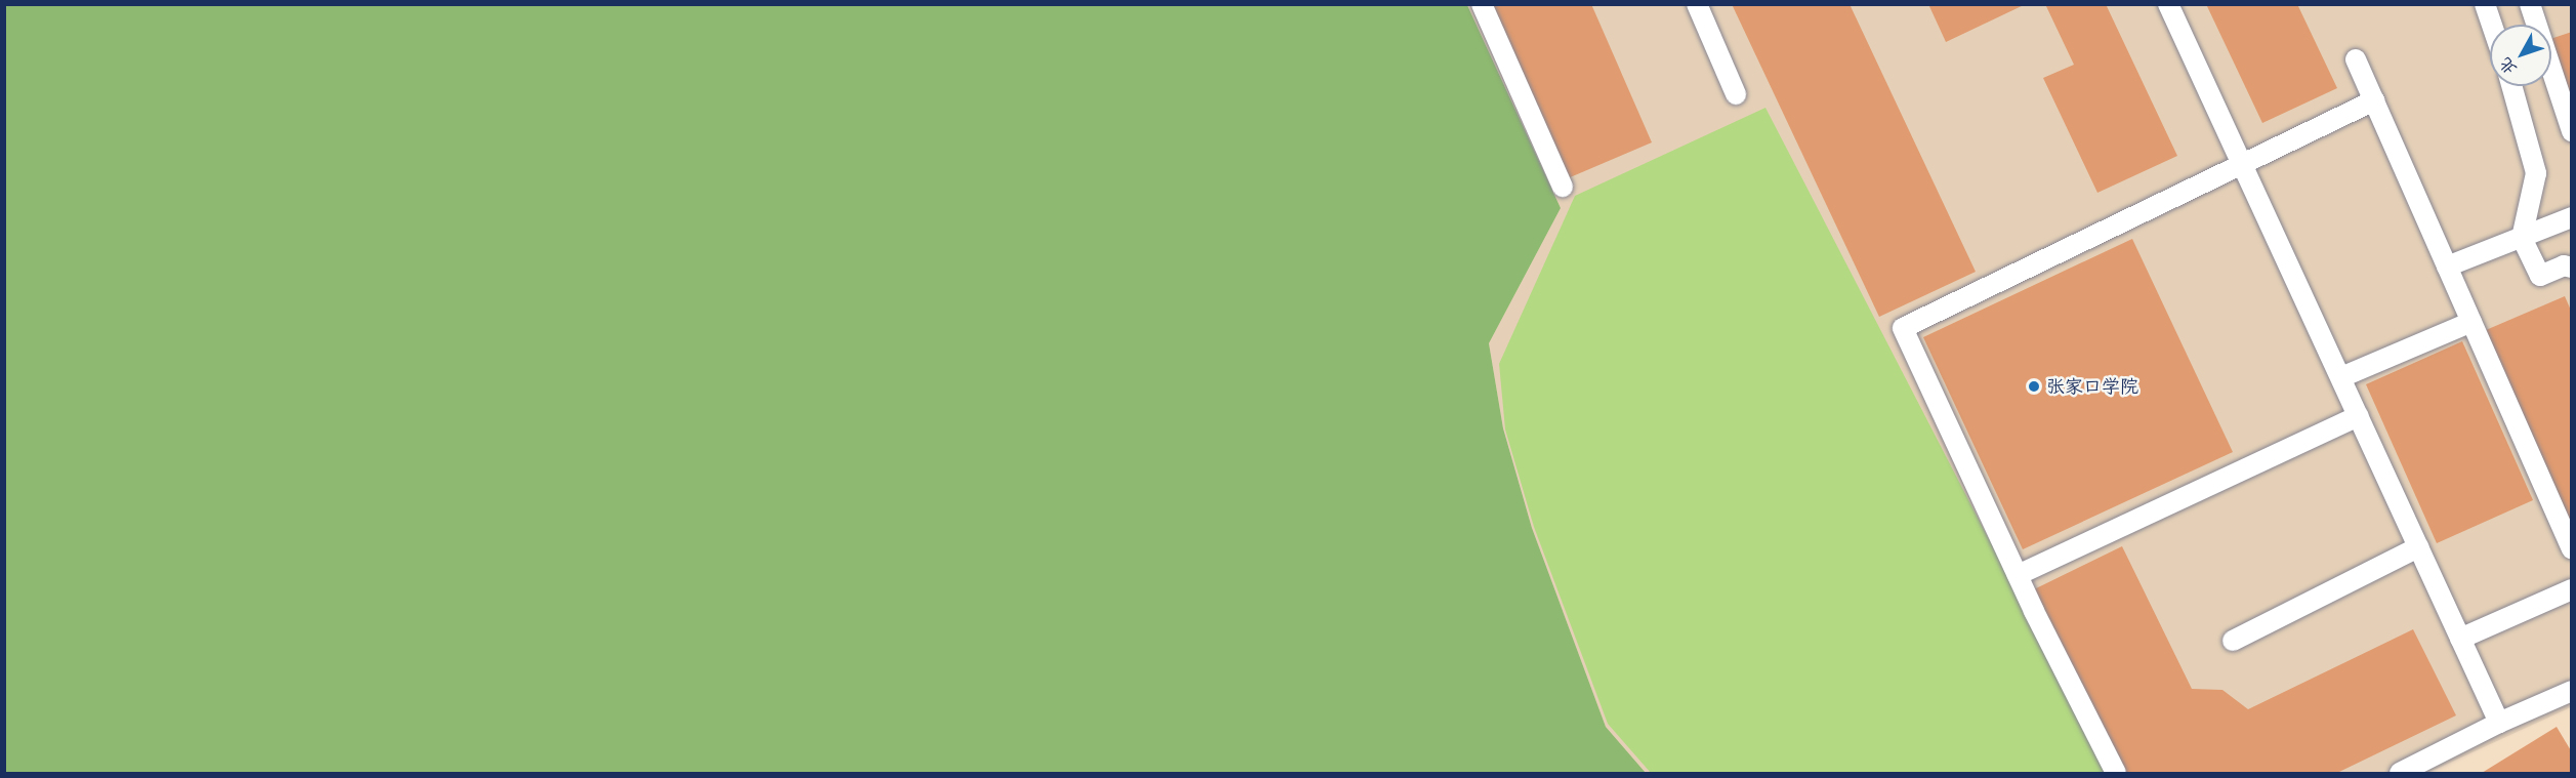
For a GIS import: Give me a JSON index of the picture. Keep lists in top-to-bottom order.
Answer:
{
  "places": ["张家口学院"],
  "north": "bottom left"
}
